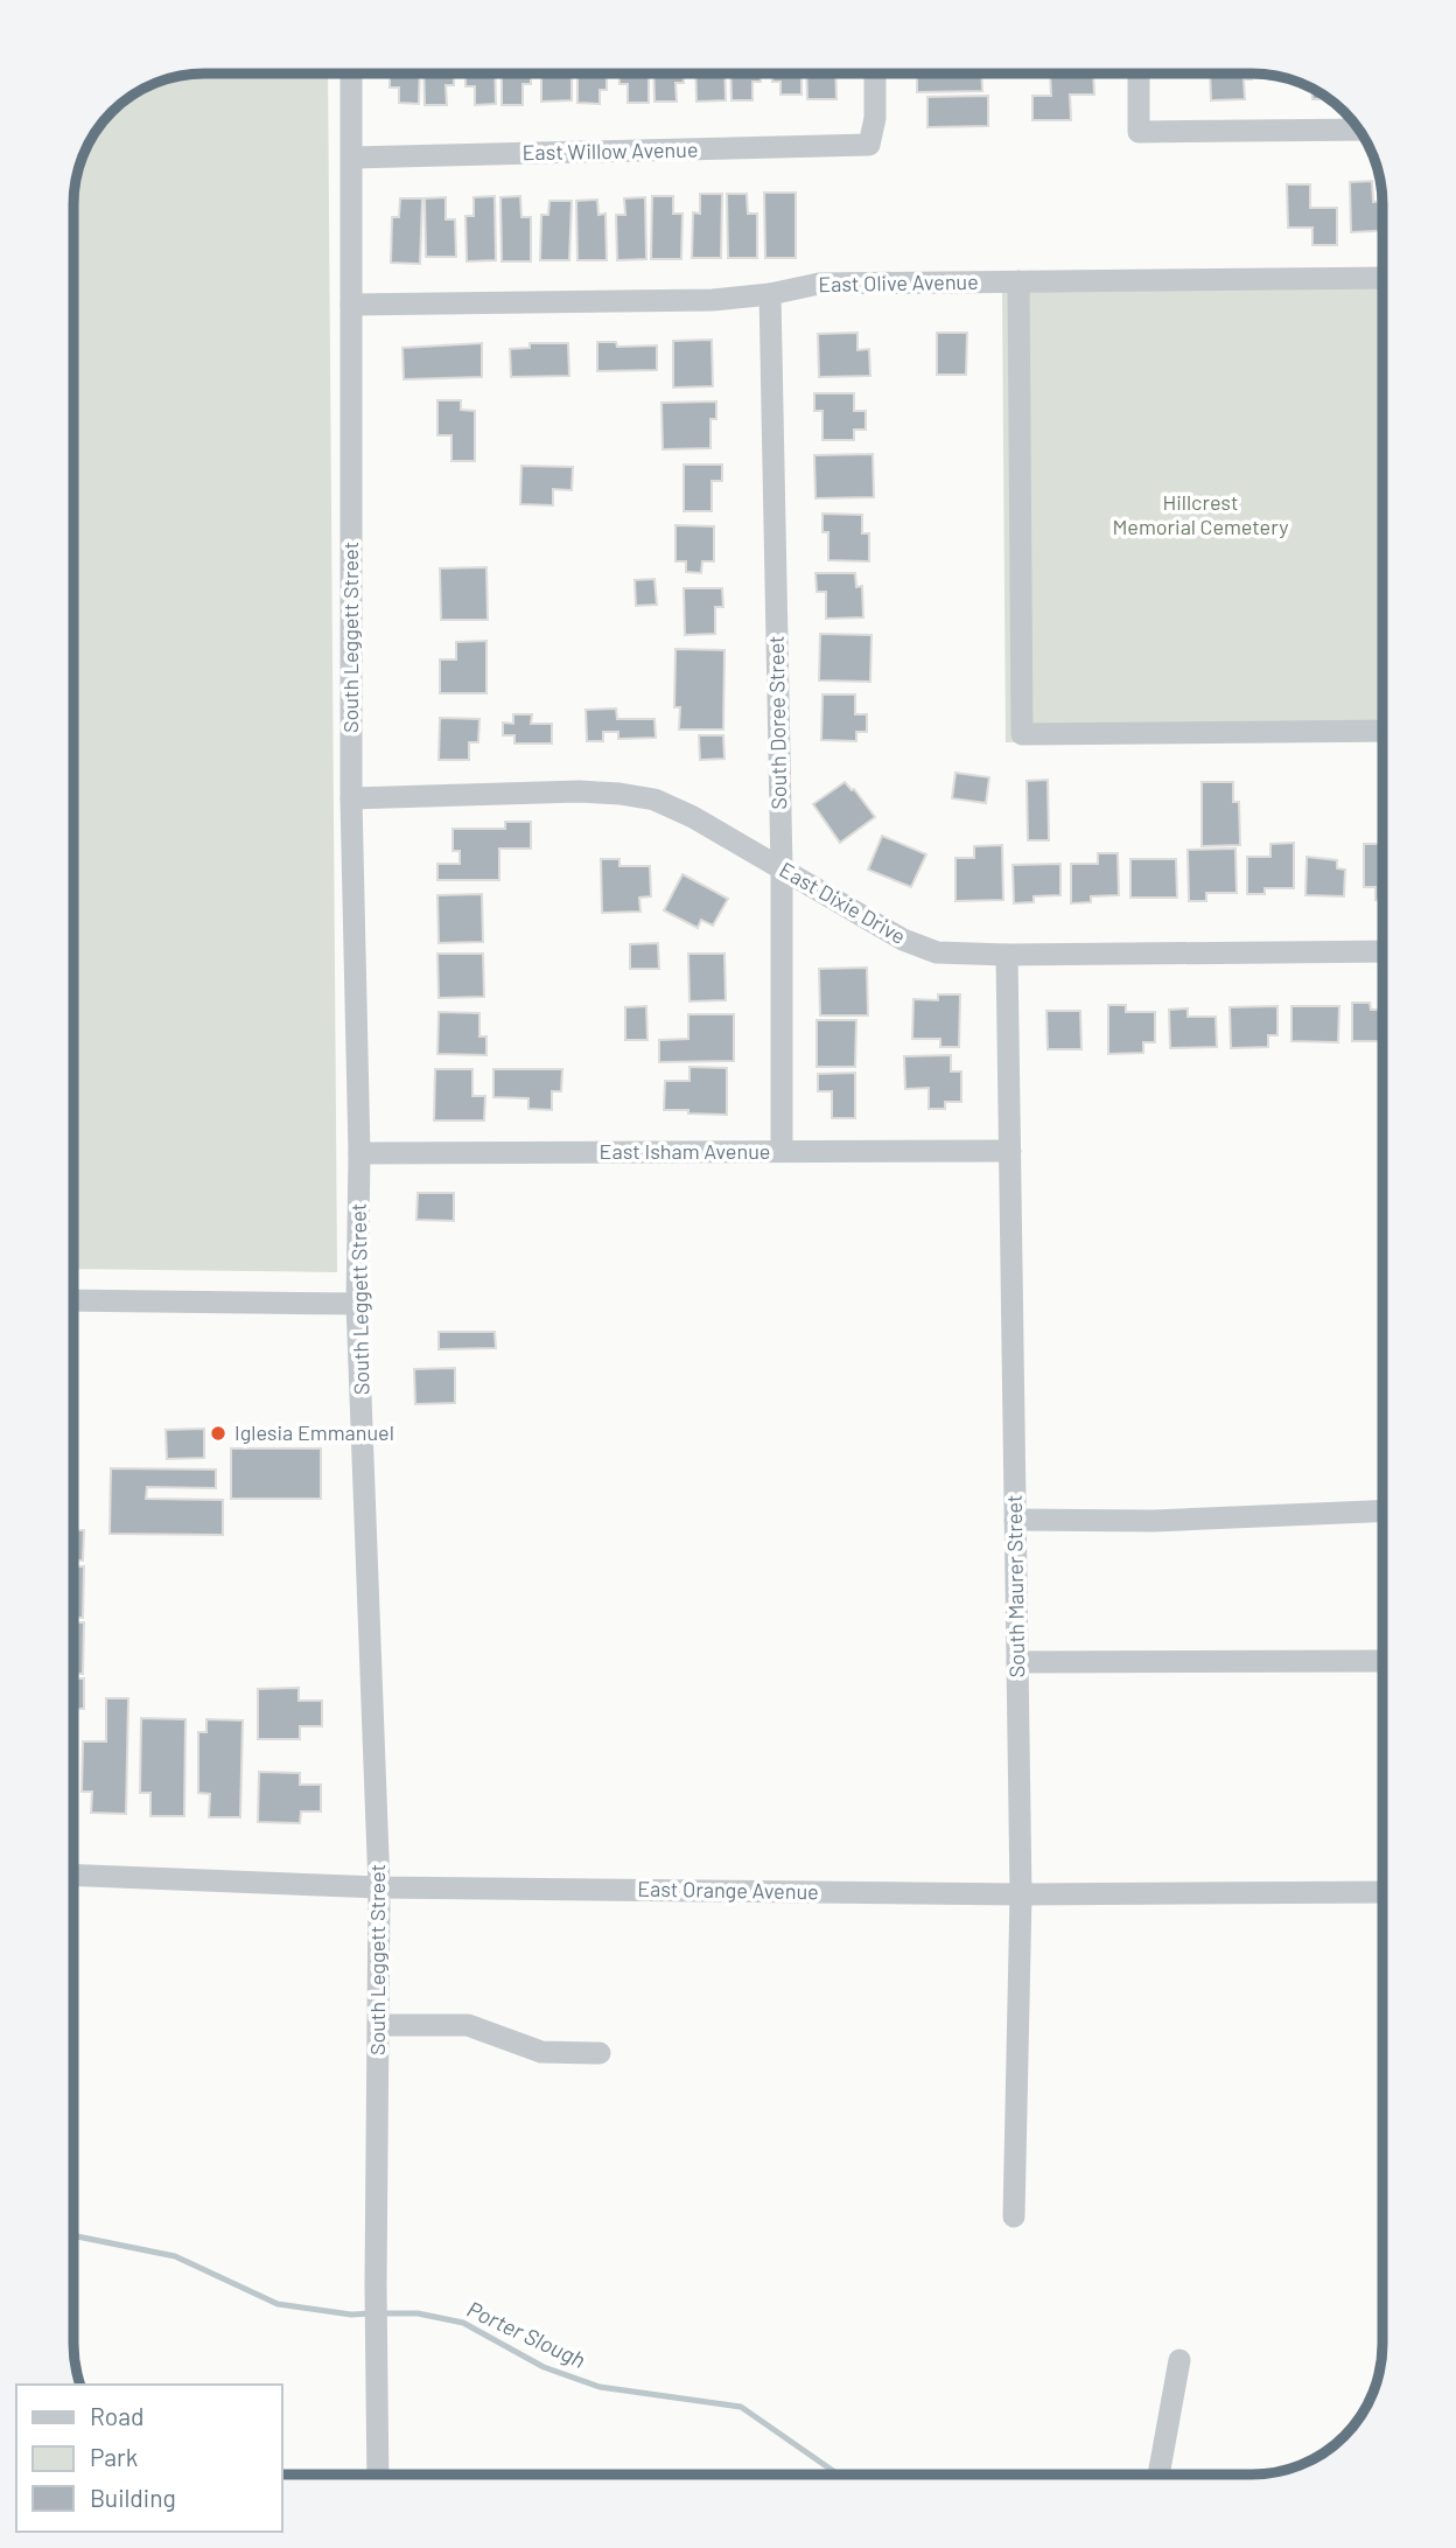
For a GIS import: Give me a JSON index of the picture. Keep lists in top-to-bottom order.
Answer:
{
  "streets": {
    "street": [
      "East Willow Avenue",
      "East Olive Avenue",
      "South Leggett Street",
      "South Doree Street",
      "East Dixie Drive",
      "East Isham Avenue",
      "South Maurer Street",
      "East Orange Avenue"
    ]
  },
  "crossings": [
    ["East Willow Avenue", "South Leggett Street"],
    ["East Olive Avenue", "South Leggett Street"],
    ["East Olive Avenue", "South Doree Street"],
    ["South Leggett Street", "East Dixie Drive"],
    ["South Leggett Street", "East Isham Avenue"],
    ["South Leggett Street", "East Orange Avenue"],
    ["South Doree Street", "East Dixie Drive"],
    ["South Doree Street", "East Isham Avenue"],
    ["East Dixie Drive", "South Maurer Street"],
    ["East Isham Avenue", "South Maurer Street"],
    ["South Maurer Street", "East Orange Avenue"]
  ],
  "water": ["Porter Slough"],
  "parks": ["Hillcrest Memorial Cemetery"],
  "places": ["Iglesia Emmanuel"],
  "legend": ["Road", "Park", "Building"]
}
